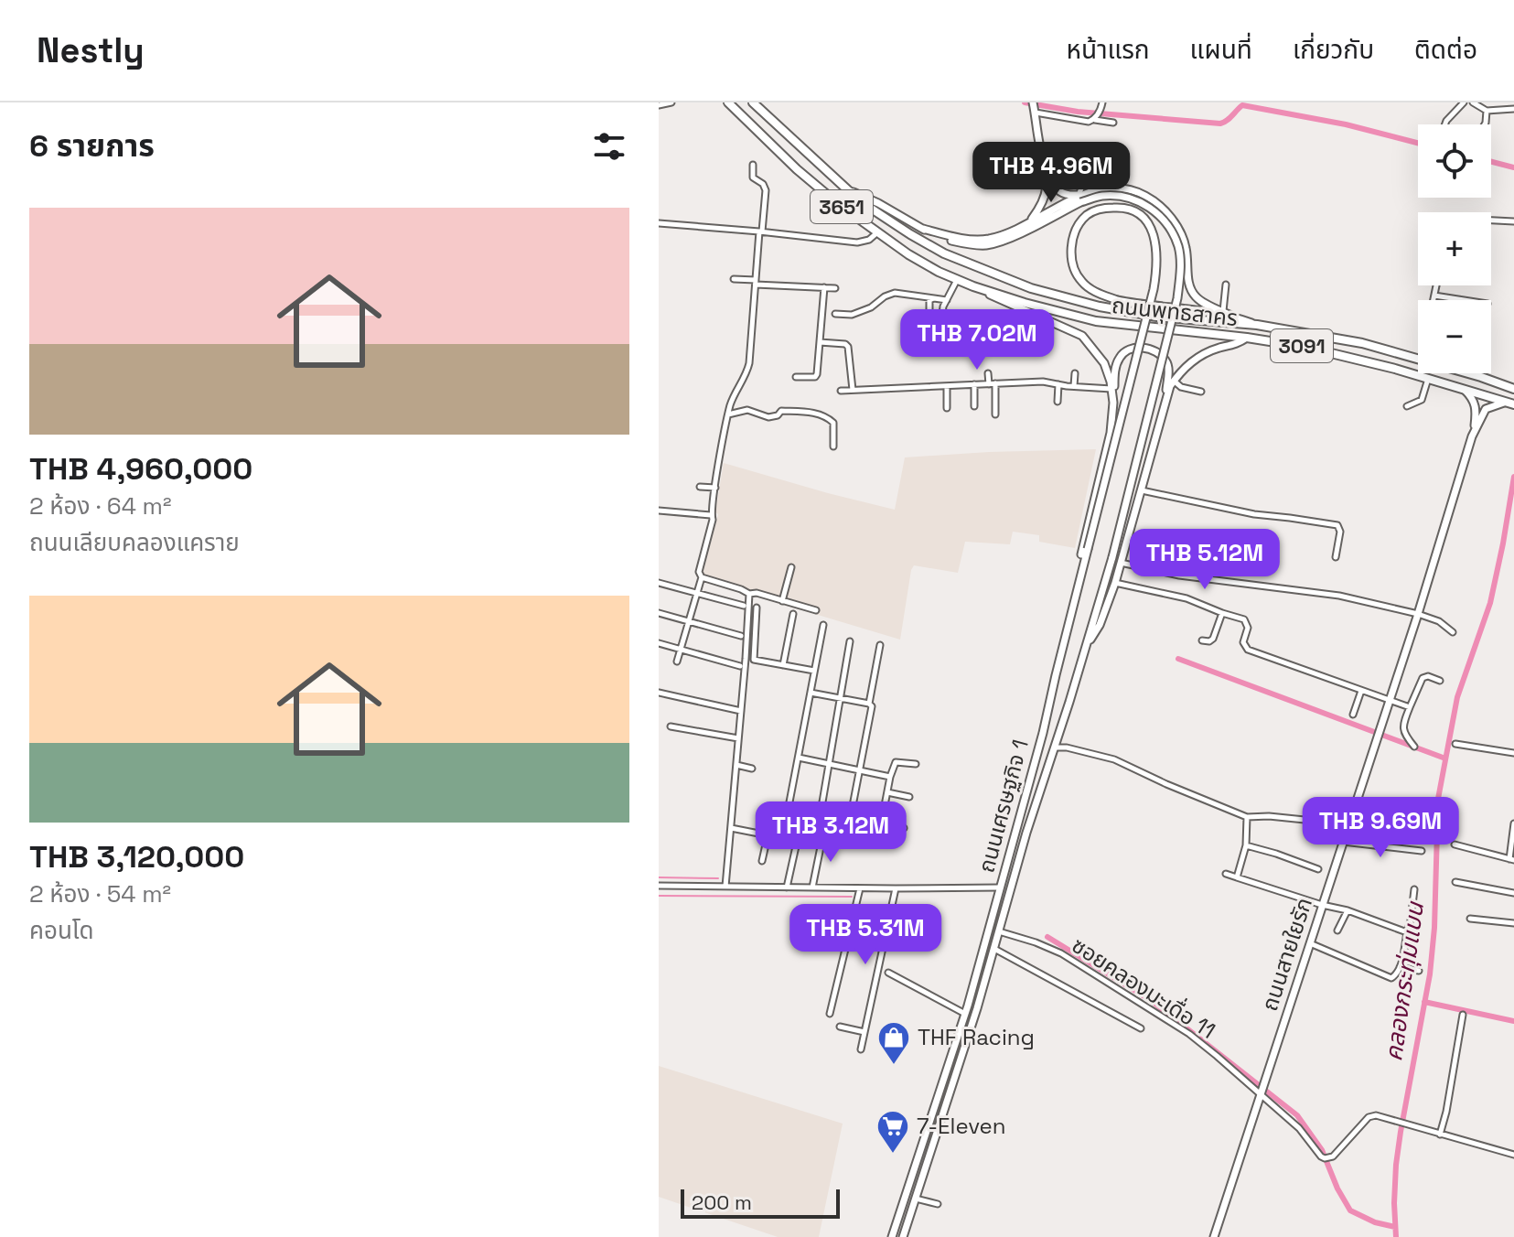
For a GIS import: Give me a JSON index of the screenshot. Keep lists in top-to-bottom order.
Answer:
{
  "streets": {
    "main road": [
      "3651",
      "ถนนพุทธสาคร",
      "3091",
      "ถนนเศรษฐกิจ 1",
      "ถนนสายใยรัก"
    ],
    "street": ["ซอยคลองมะเดื่อ 11"]
  },
  "crossings": [
    ["ถนนพุทธสาคร", "3091"],
    ["3091", "ถนนเศรษฐกิจ 1"],
    ["3091", "ถนนสายใยรัก"],
    ["ถนนเศรษฐกิจ 1", "ซอยคลองมะเดื่อ 11"],
    ["ถนนสายใยรัก", "ซอยคลองมะเดื่อ 11"]
  ],
  "water": ["คลองกระทุ่มแบน"],
  "places": {
    "shop": ["THF Racing"],
    "supermarket": ["7-Eleven"]
  },
  "scale_bar": "200 m",
  "page": {
    "header": "Nestly",
    "nav": [
      "หน้าแรก",
      "แผนที่",
      "เกี่ยวกับ",
      "ติดต่อ"
    ],
    "heading": "6 รายการ",
    "map_buttons": ["+", "−"],
    "price": [
      "THB 4.96M",
      "THB 7.02M",
      "THB 5.12M",
      "THB 9.69M",
      "THB 3.12M",
      "THB 5.31M"
    ],
    "list": [
      {
        "name": "THB 4,960,000",
        "note": "2 ห้อง · 64 m² · ถนนเลียบคลองแคราย"
      },
      {
        "name": "THB 3,120,000",
        "note": "2 ห้อง · 54 m² · คอนโด"
      }
    ],
    "scale": "200 m"
  }
}
